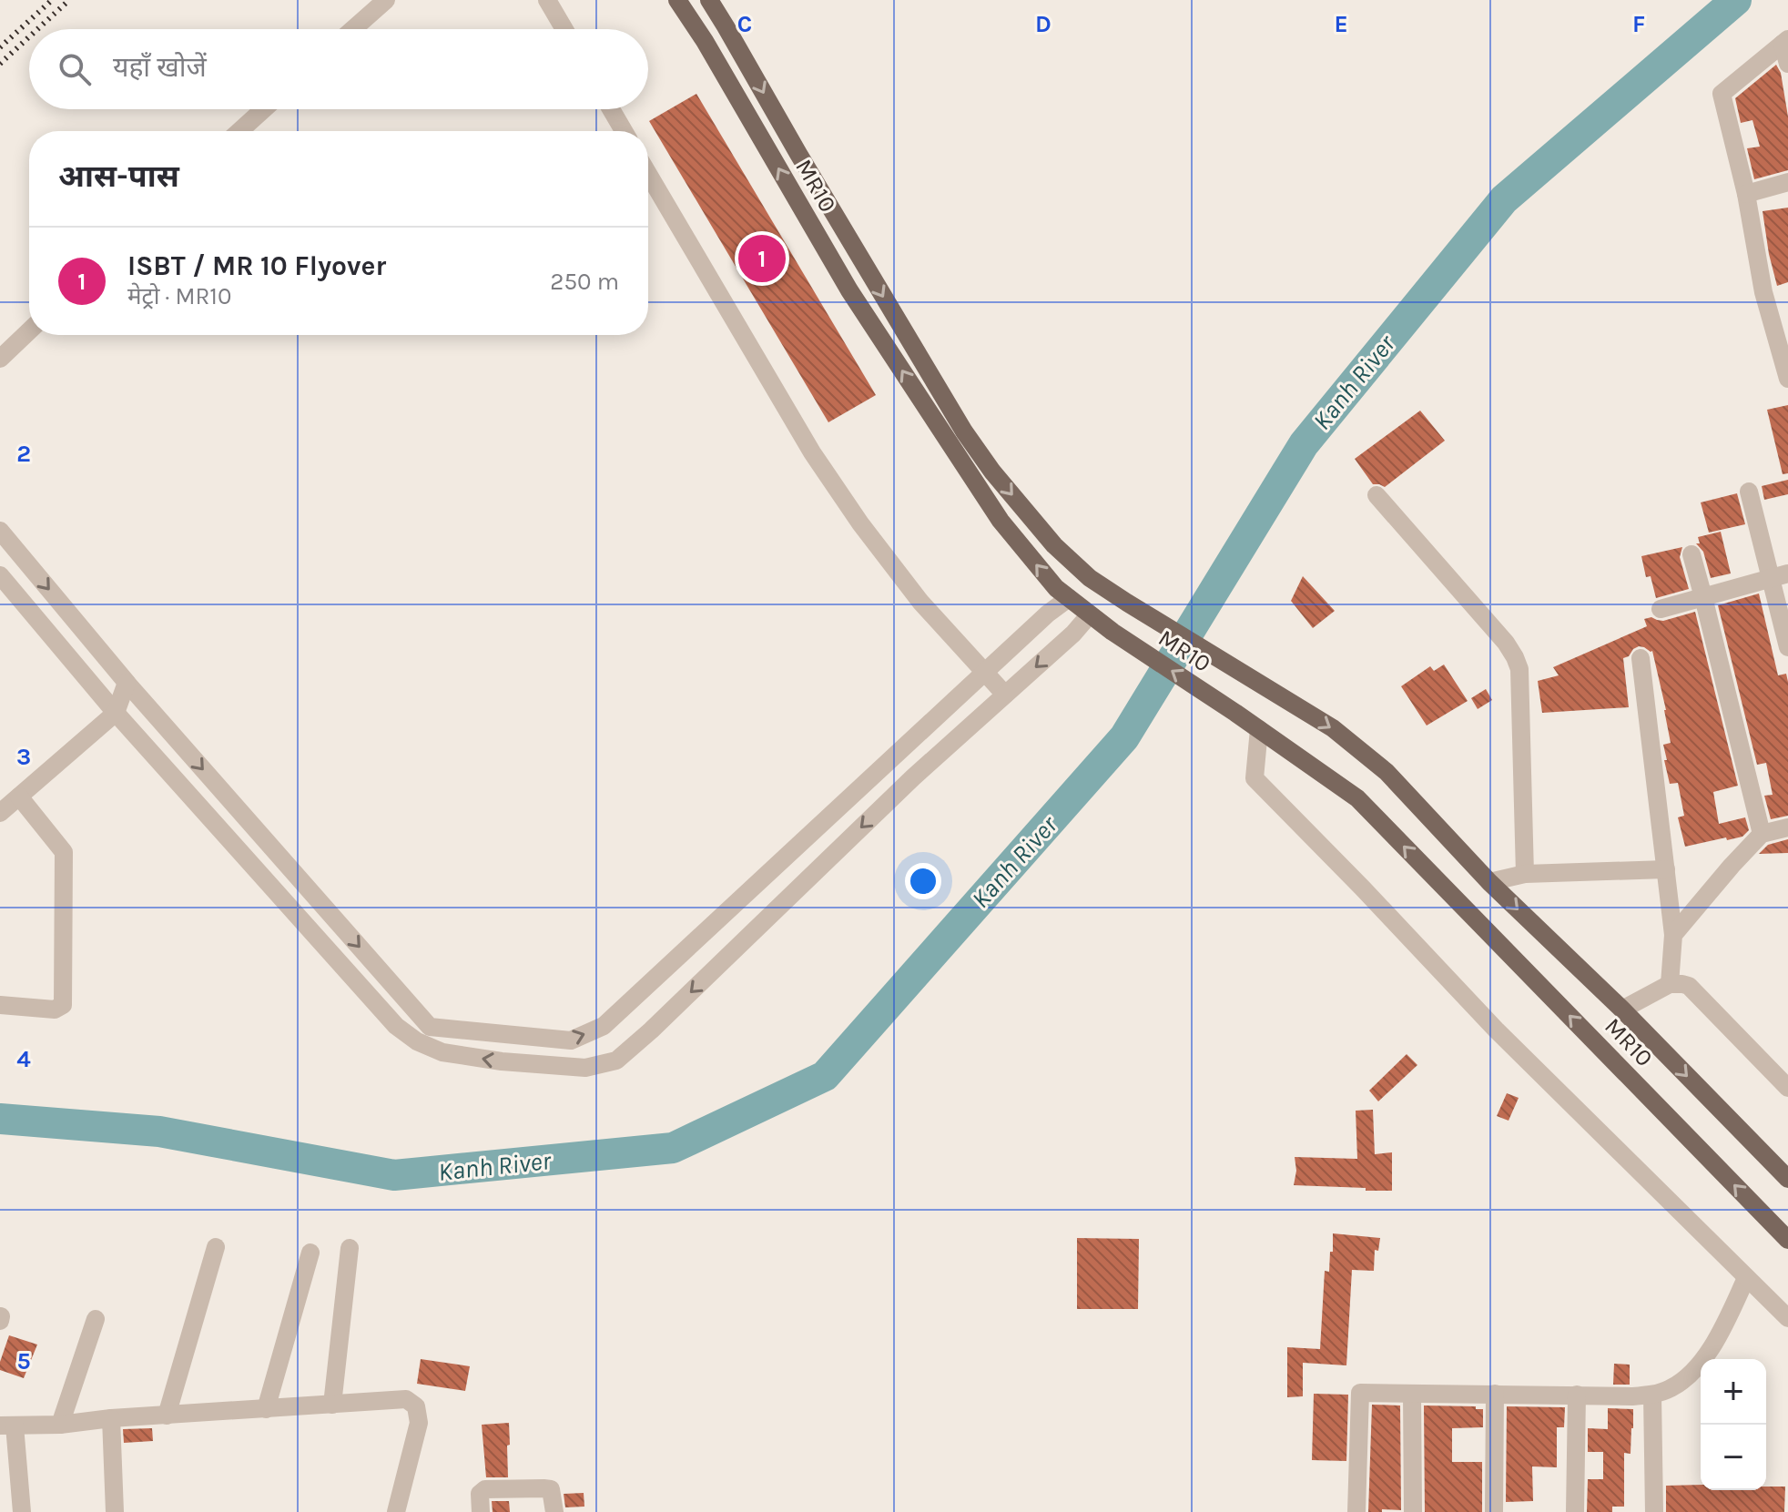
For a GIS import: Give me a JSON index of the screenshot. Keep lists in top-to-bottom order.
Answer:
{
  "streets": {
    "main road": ["MR10"]
  },
  "water": ["Kanh River"],
  "page": {
    "search": "यहाँ खोजें",
    "heading": "आस-पास",
    "list": [
      {
        "mark": "1",
        "name": "ISBT / MR 10 Flyover",
        "note": "मेट्रो · MR10",
        "value": "250 m"
      }
    ],
    "pins": "1",
    "map_buttons": ["+", "−"]
  },
  "grid": {
    "columns": [
      "C",
      "D",
      "E",
      "F"
    ],
    "rows": [
      "2",
      "3",
      "4",
      "5"
    ]
  }
}
